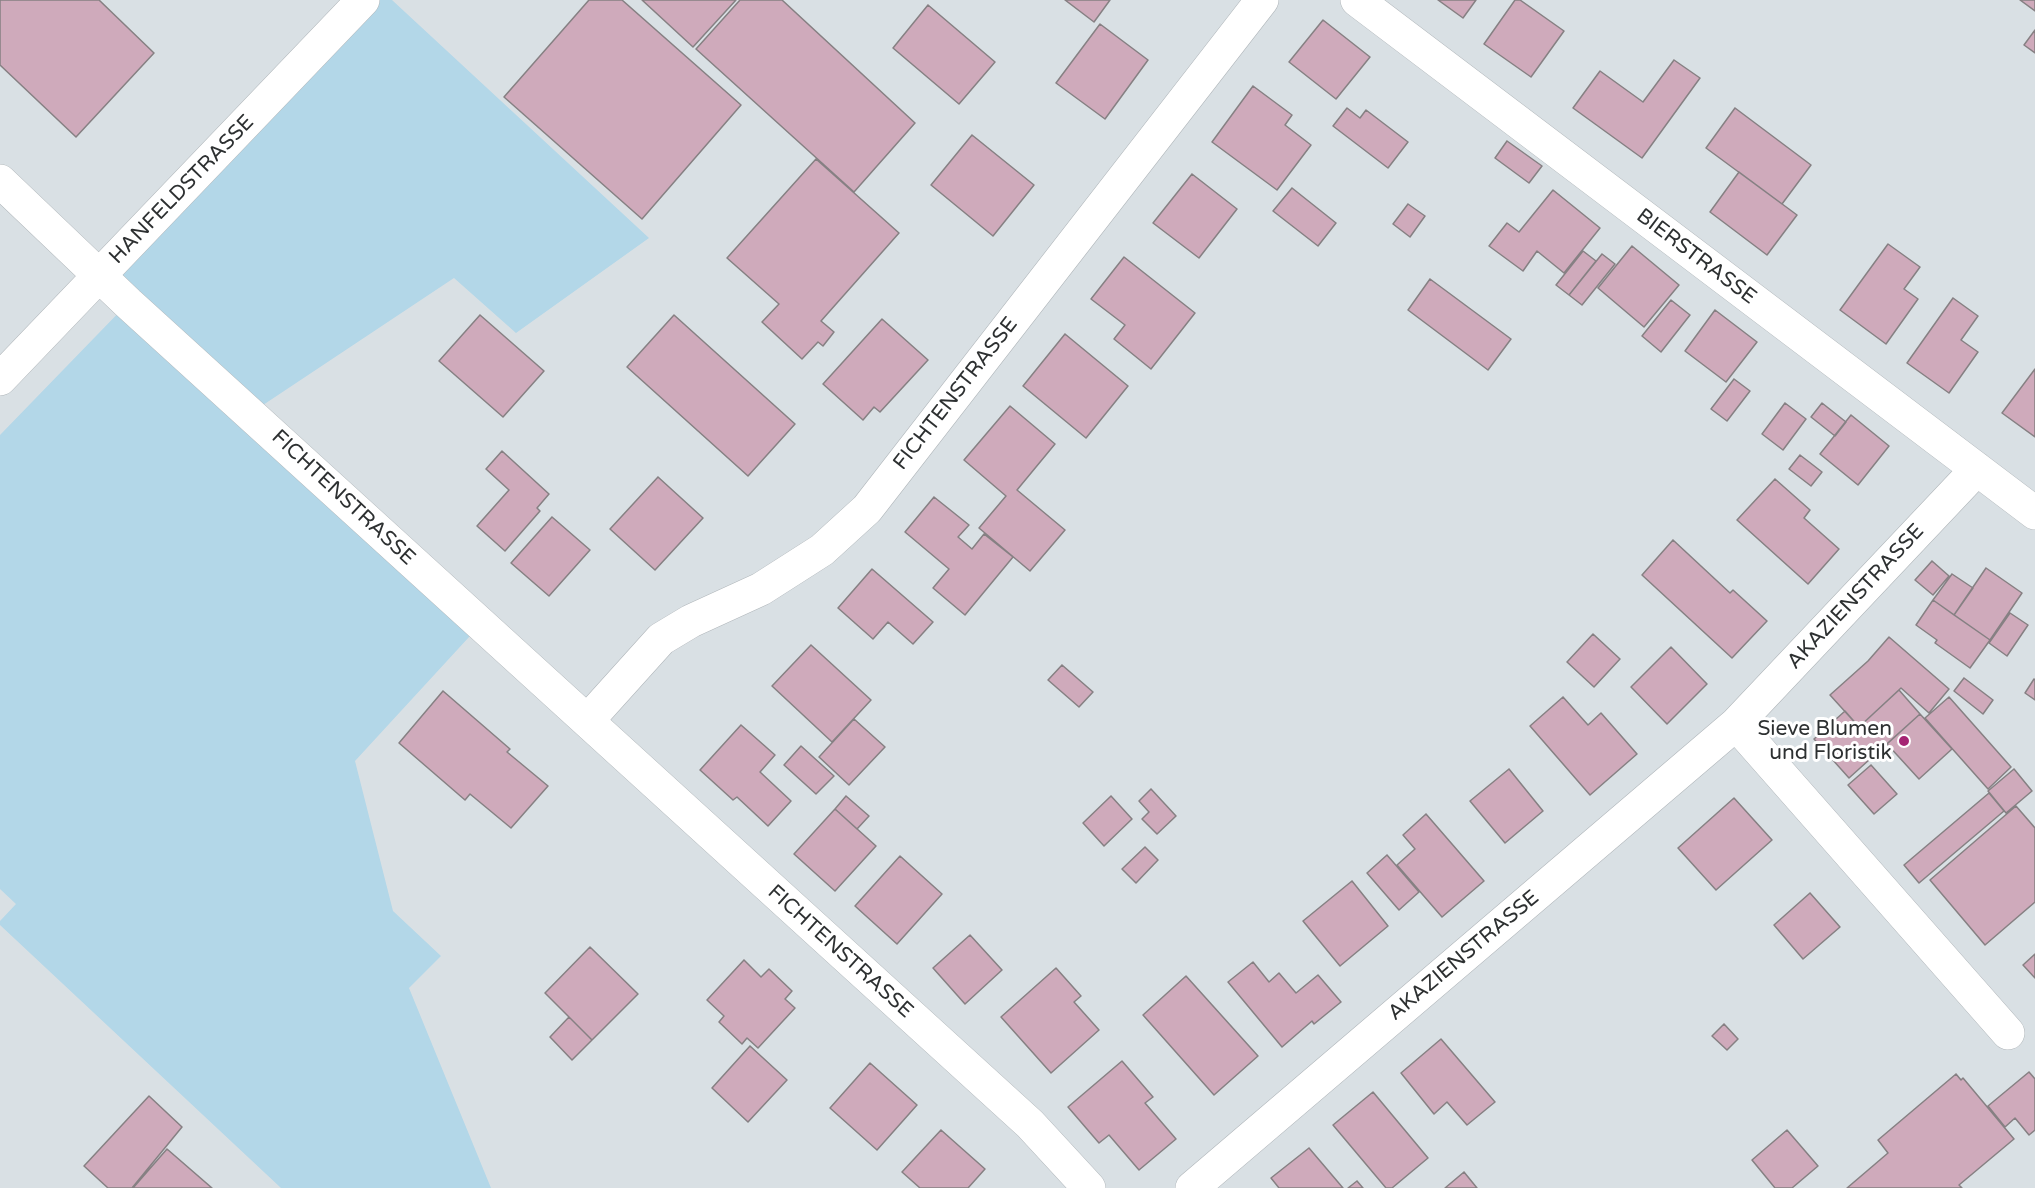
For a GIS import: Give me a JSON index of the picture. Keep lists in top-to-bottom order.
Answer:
{
  "streets": {
    "street": [
      "HANFELDSTRASSE",
      "BIERSTRASSE",
      "FICHTENSTRASSE",
      "AKAZIENSTRASSE"
    ]
  },
  "crossings": [
    ["HANFELDSTRASSE", "FICHTENSTRASSE"],
    ["BIERSTRASSE", "AKAZIENSTRASSE"]
  ],
  "places": ["Sieve Blumen und Floristik"]
}
